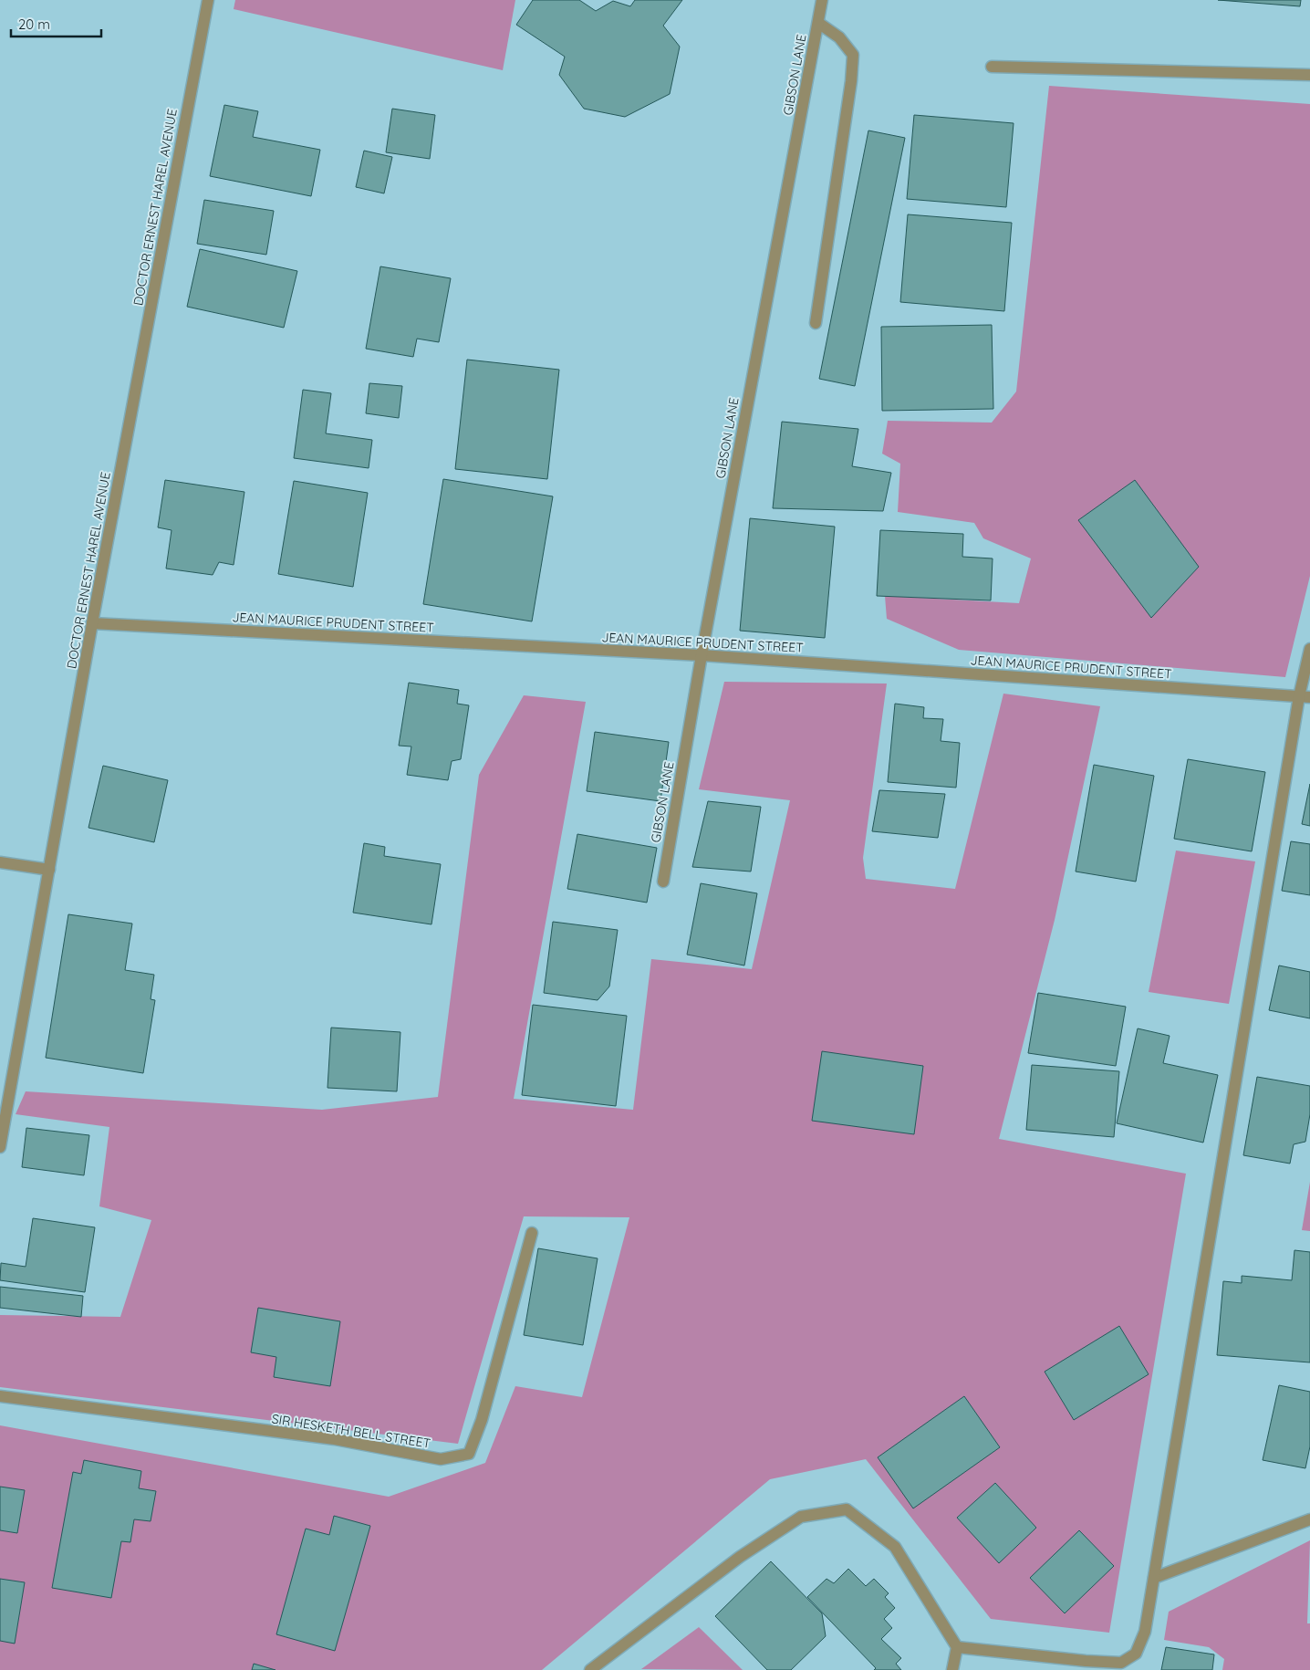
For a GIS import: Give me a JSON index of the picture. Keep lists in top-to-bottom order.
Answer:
{
  "streets": {
    "street": [
      "GIBSON LANE",
      "DOCTOR ERNEST HAREL AVENUE",
      "JEAN MAURICE PRUDENT STREET",
      "SIR HESKETH BELL STREET"
    ]
  },
  "crossings": [
    ["GIBSON LANE", "JEAN MAURICE PRUDENT STREET"],
    ["DOCTOR ERNEST HAREL AVENUE", "JEAN MAURICE PRUDENT STREET"]
  ],
  "scale_bar": "20 m"
}
